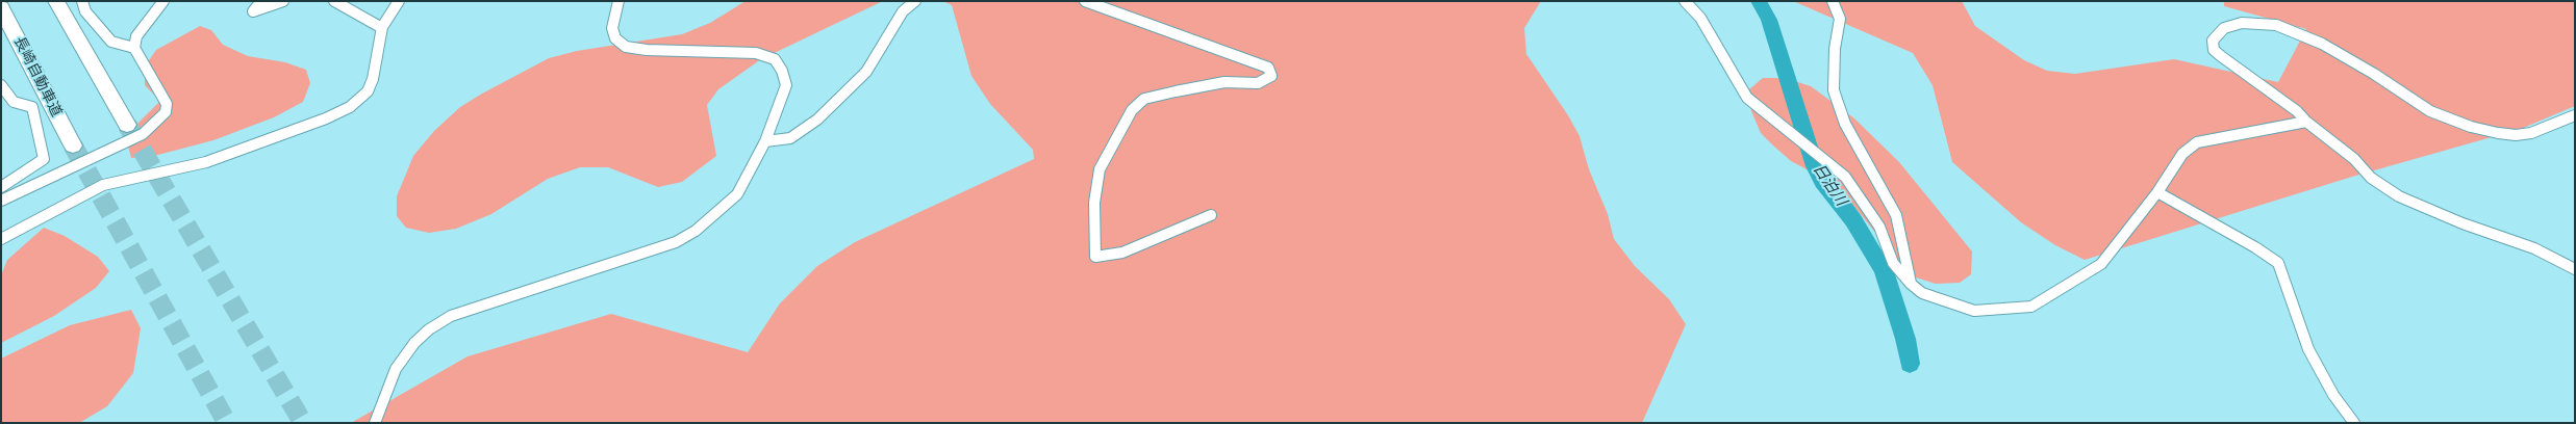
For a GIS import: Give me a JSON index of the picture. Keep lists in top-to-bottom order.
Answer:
{
  "streets": {
    "highway": ["長崎自動車道"]
  },
  "water": ["日泊川"]
}
